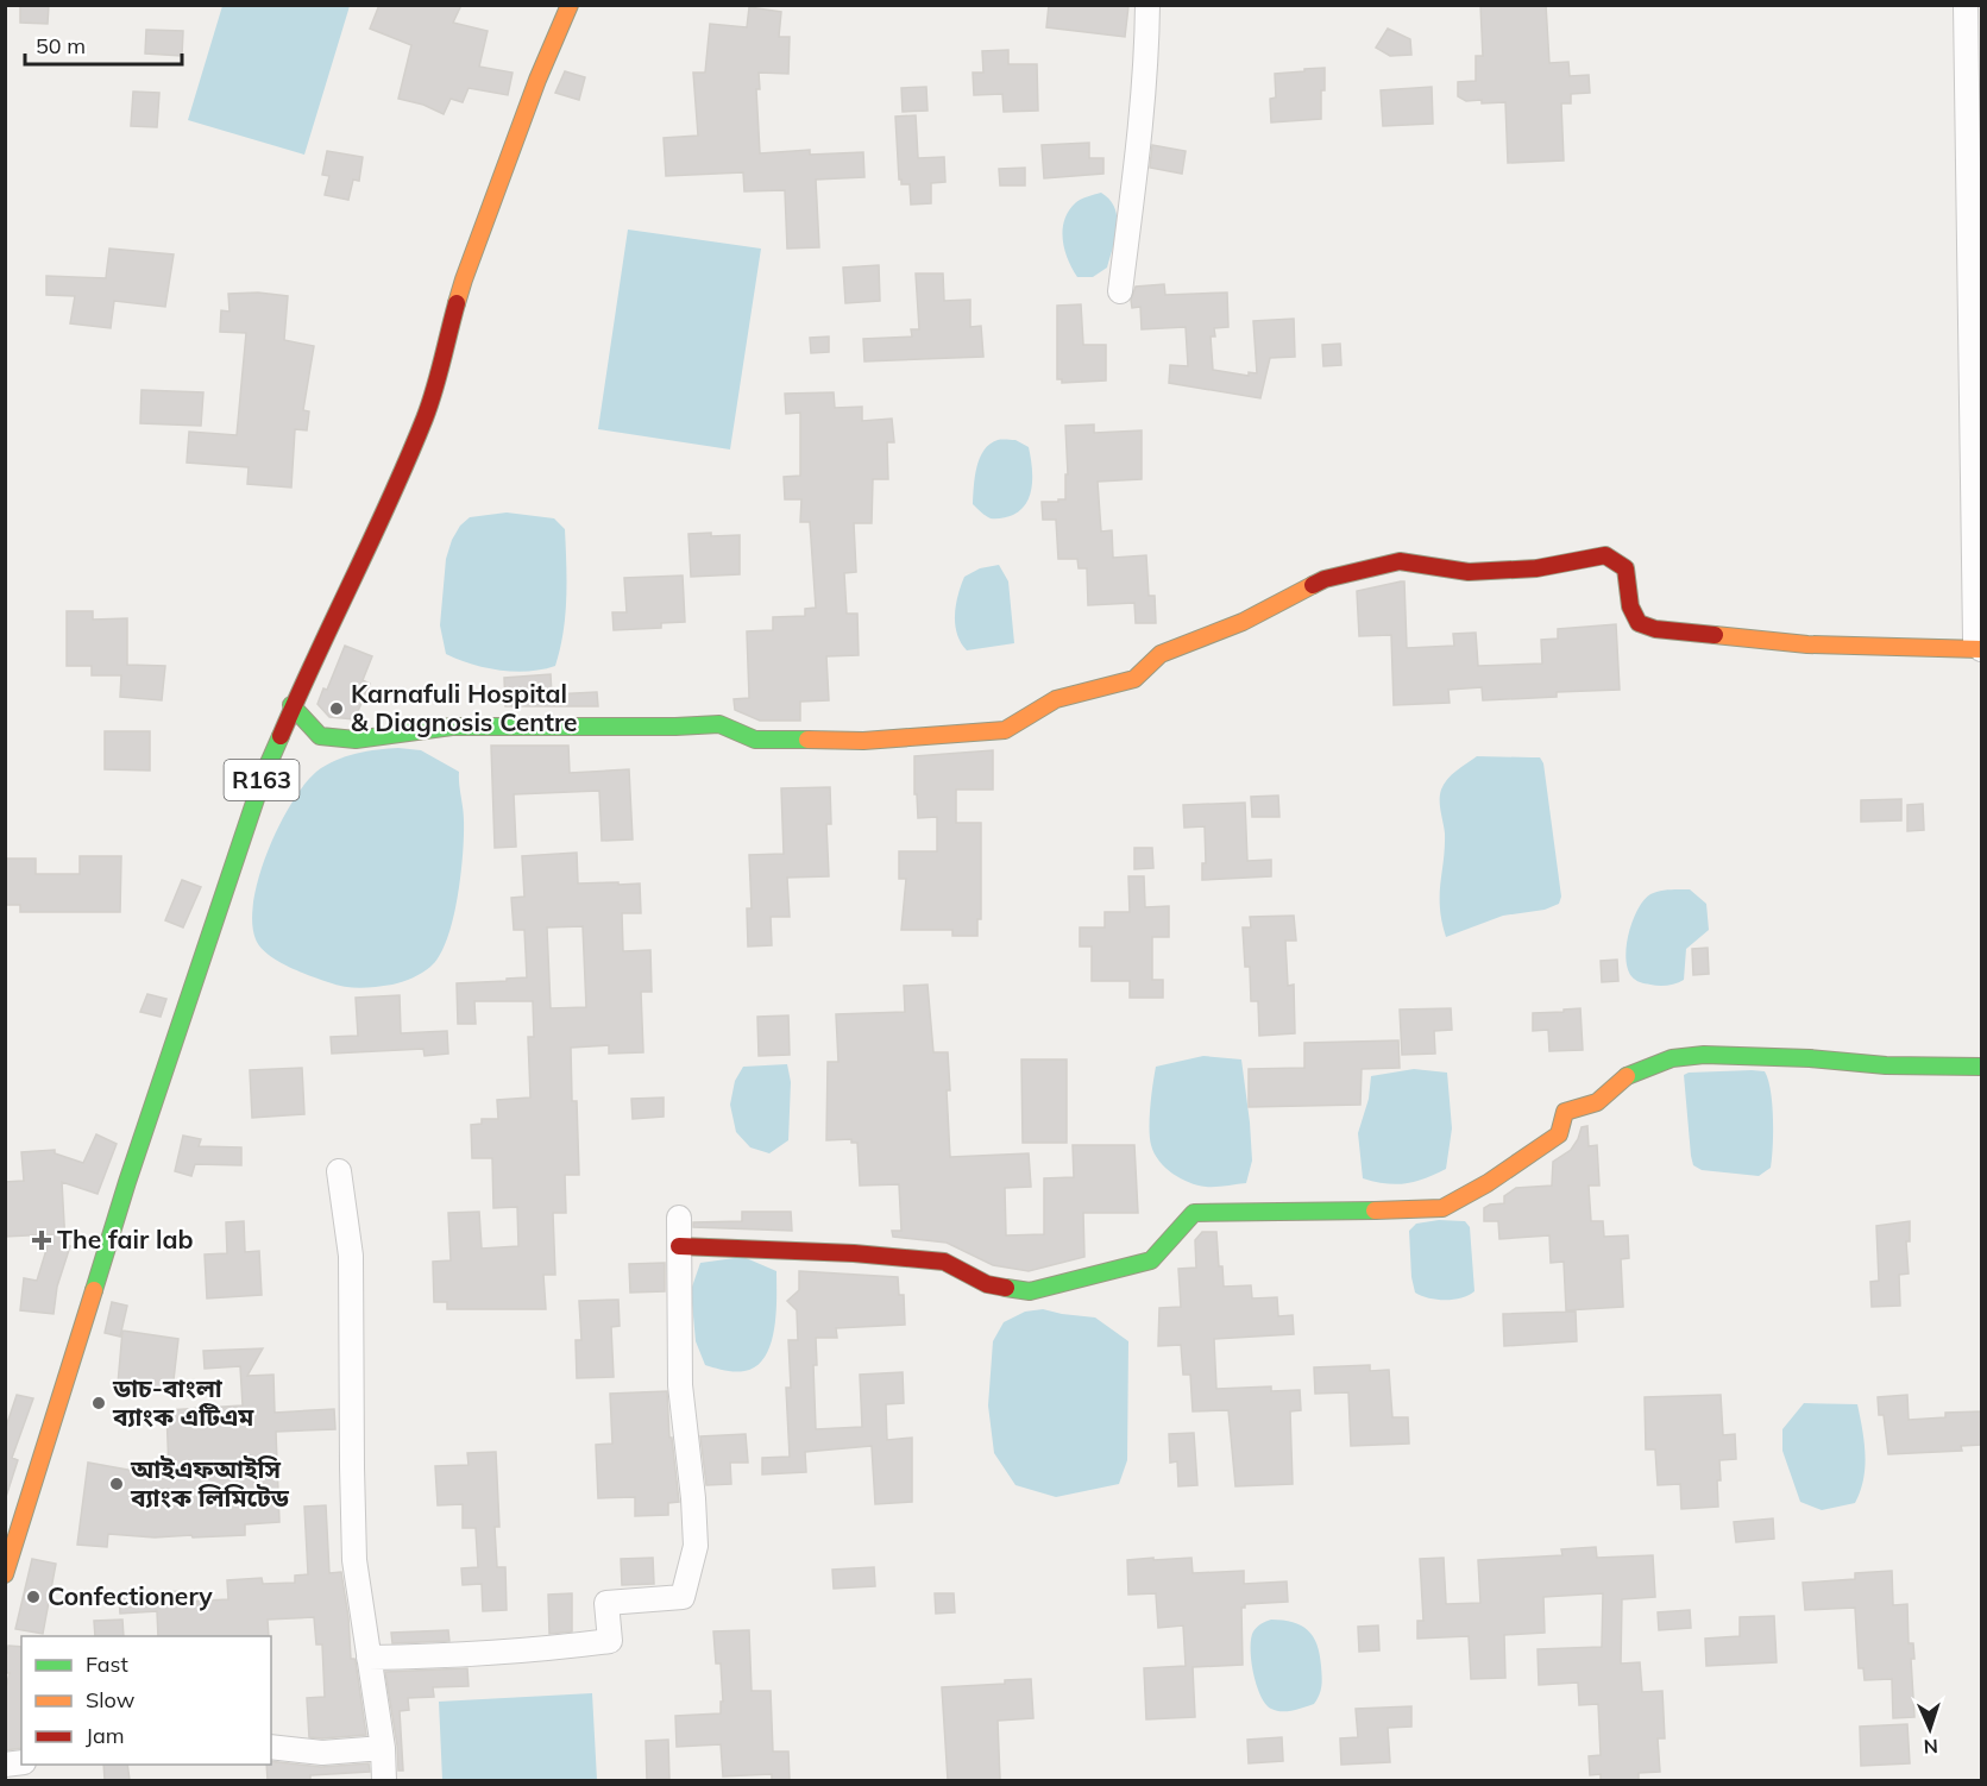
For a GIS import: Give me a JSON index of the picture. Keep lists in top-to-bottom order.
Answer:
{
  "streets": {
    "street": ["R163"]
  },
  "places": {
    "other": [
      "Karnafuli Hospital & Diagnosis Centre",
      "ডাচ-বাংলা ব্যাংক এটিএম",
      "আইএফআইসি ব্যাংক লিমিটেড",
      "Confectionery"
    ],
    "health": ["The fair lab"]
  },
  "legend": ["Fast", "Slow", "Jam"],
  "scale_bar": "50 m",
  "north": "bottom"
}
